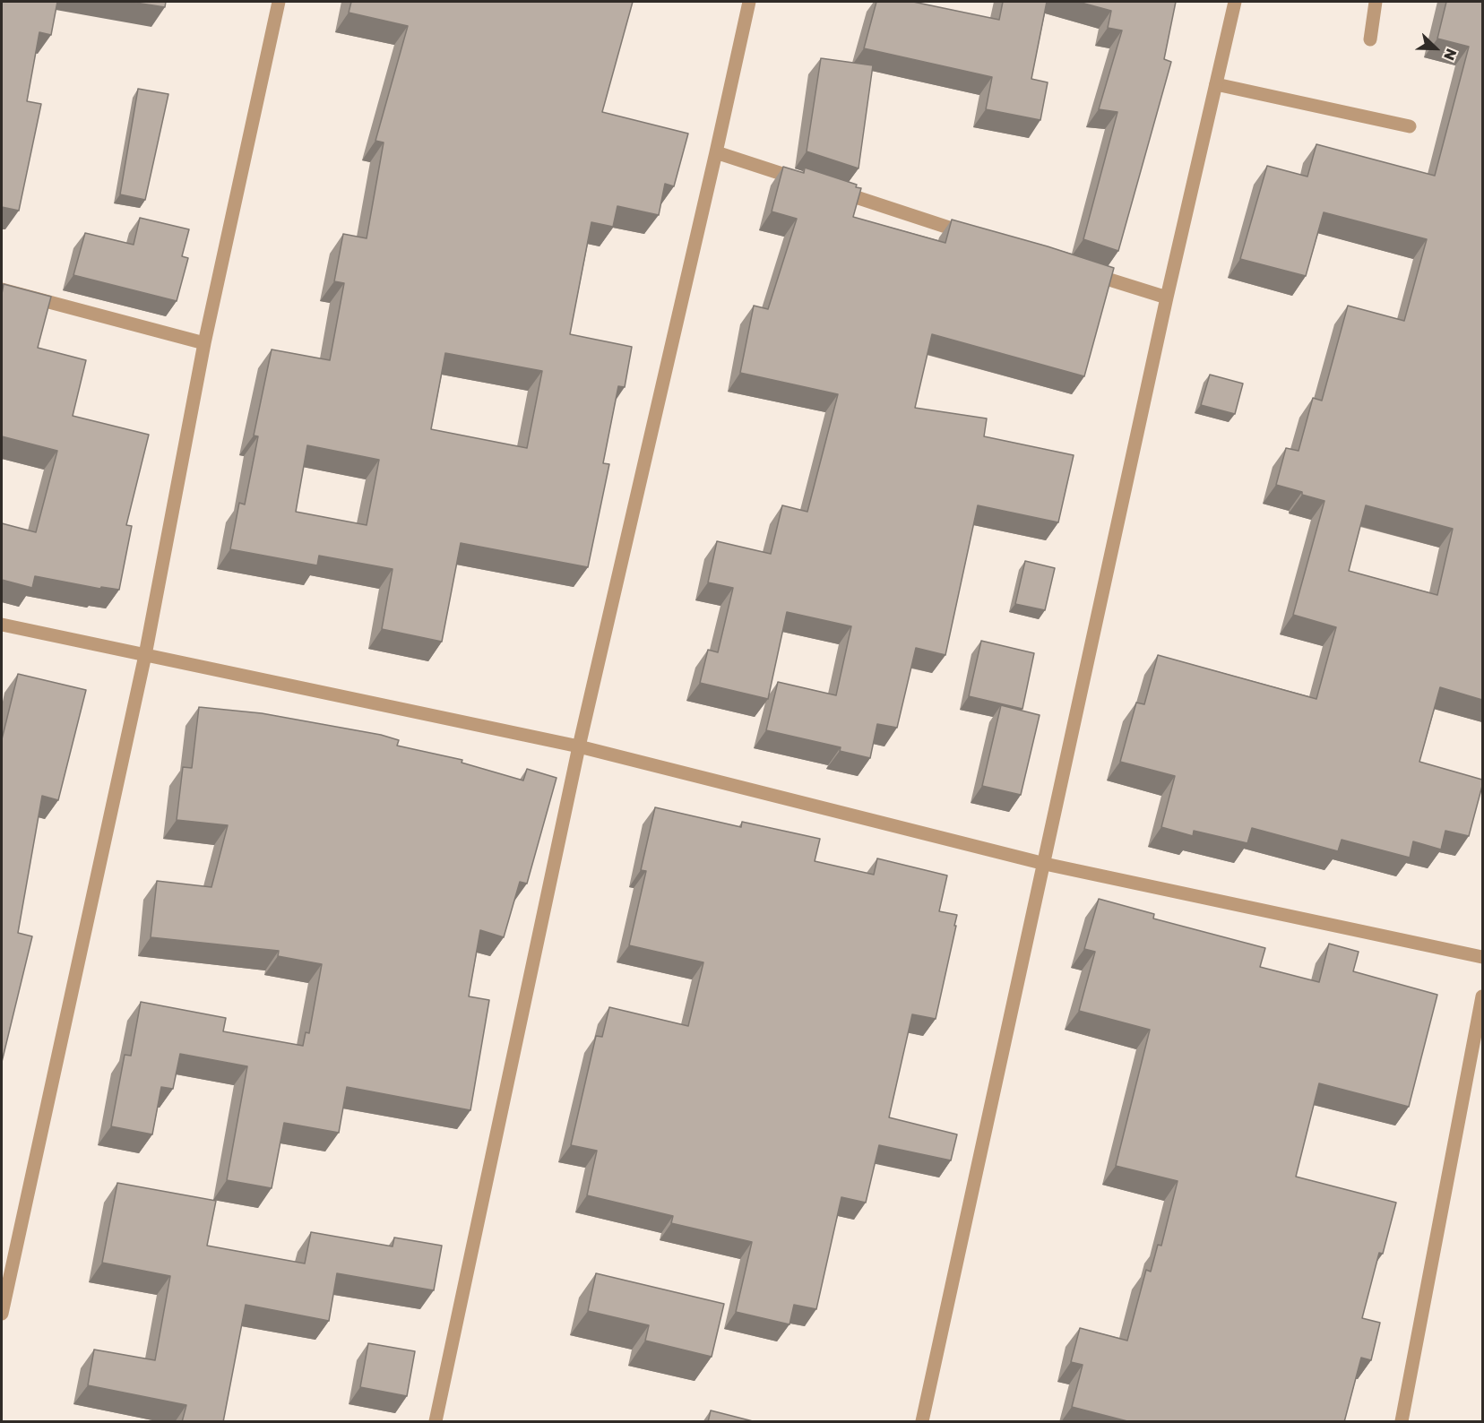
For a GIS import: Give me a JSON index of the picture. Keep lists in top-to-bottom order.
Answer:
{
  "north": "bottom right"
}
